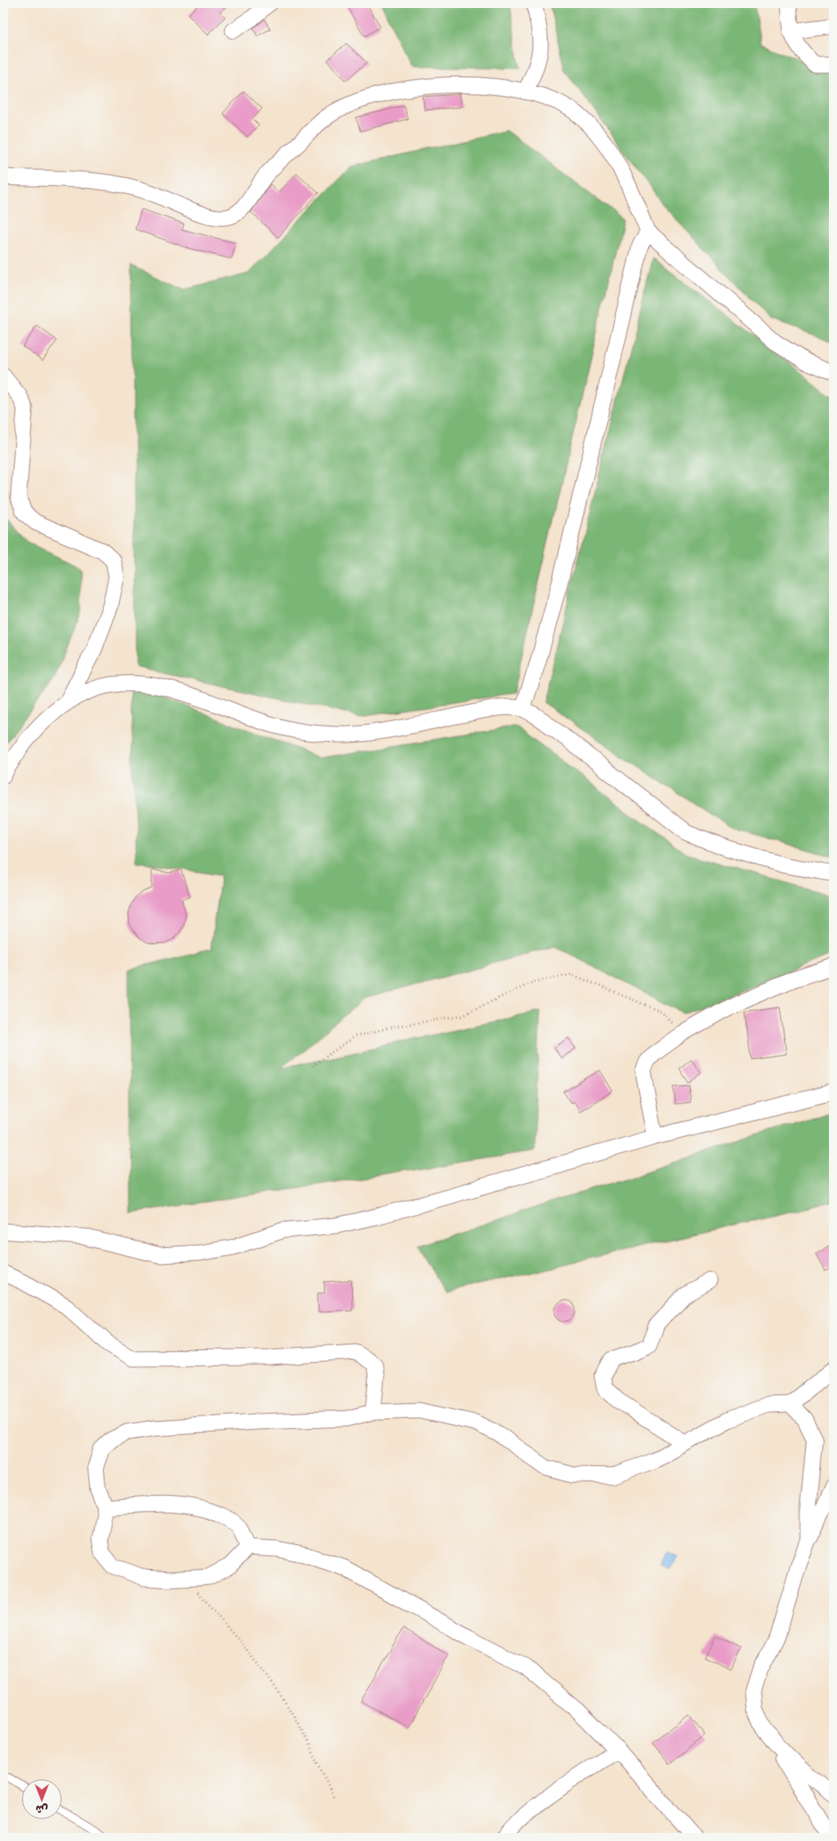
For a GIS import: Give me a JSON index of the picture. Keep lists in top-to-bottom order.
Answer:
{
  "north": "bottom"
}
